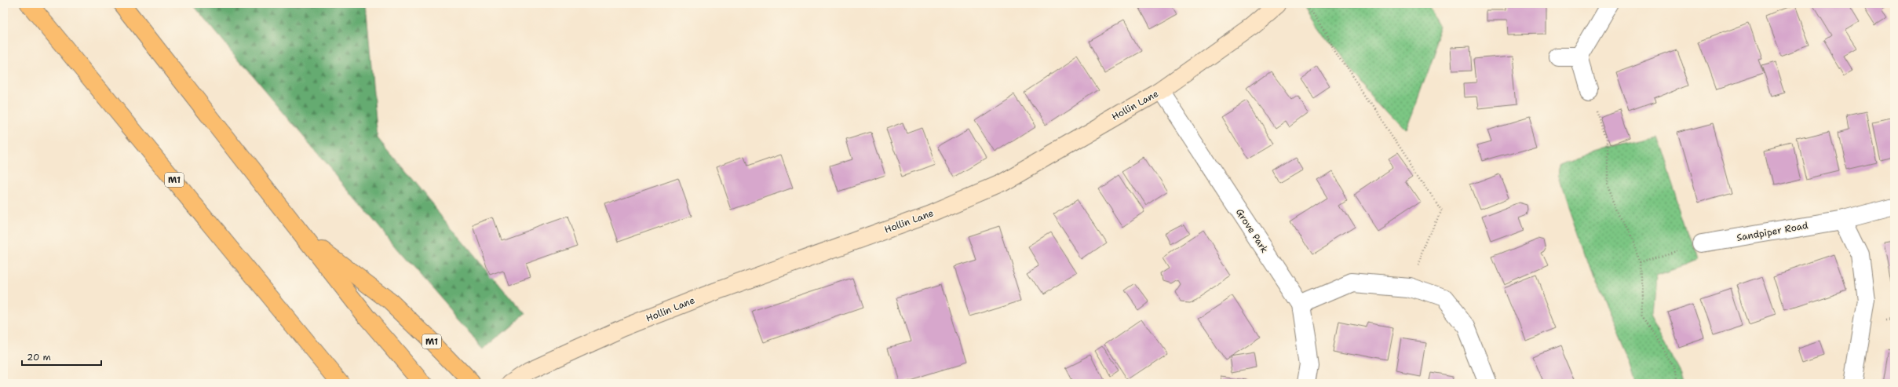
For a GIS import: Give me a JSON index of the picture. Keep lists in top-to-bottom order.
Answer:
{
  "streets": {
    "highway": ["M1"],
    "street": ["Hollin Lane", "Grove Park", "Sandpiper Road"]
  },
  "crossings": [
    ["Hollin Lane", "Grove Park"]
  ],
  "scale_bar": "20 m"
}
